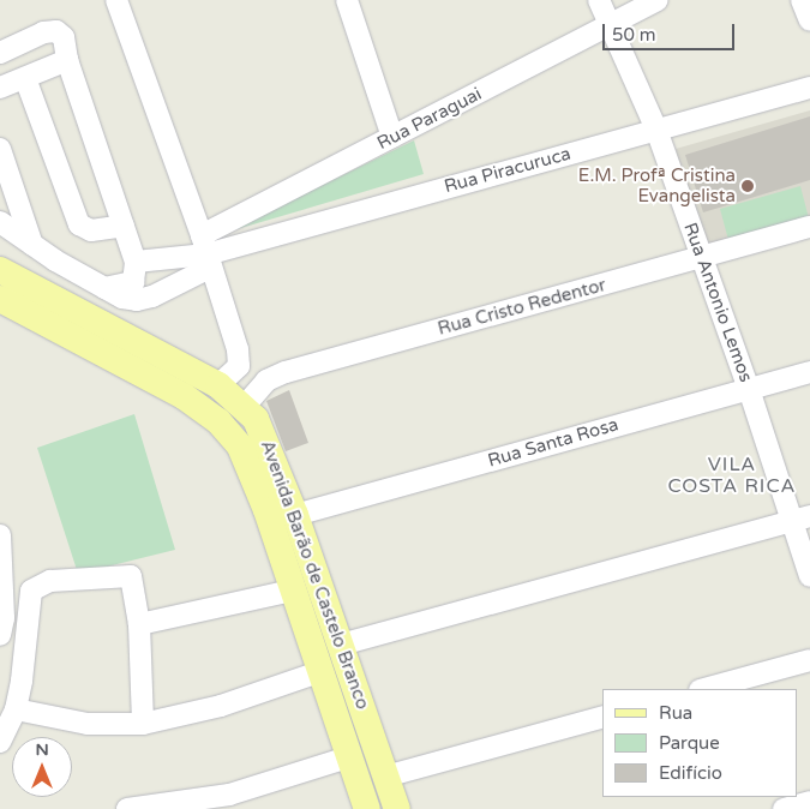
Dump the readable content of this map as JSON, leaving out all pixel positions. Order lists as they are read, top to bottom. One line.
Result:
{"streets":{"main road":["Avenida Barão de Castelo Branco"],"street":["Rua Paraguai","Rua Piracuruca","Rua Antonio Lemos","Rua Cristo Redentor","Rua Santa Rosa"]},"crossings":[["Rua Paraguai","Rua Piracuruca"],["Rua Paraguai","Rua Antonio Lemos"],["Rua Piracuruca","Rua Antonio Lemos"],["Rua Antonio Lemos","Rua Cristo Redentor"],["Rua Antonio Lemos","Rua Santa Rosa"],["Rua Cristo Redentor","Avenida Barão de Castelo Branco"],["Rua Santa Rosa","Avenida Barão de Castelo Branco"]],"districts":["VILA COSTA RICA"],"places":["E.M. Profª Cristina Evangelista"],"legend":["Rua","Parque","Edifício"],"scale_bar":"50 m","north":"top"}
